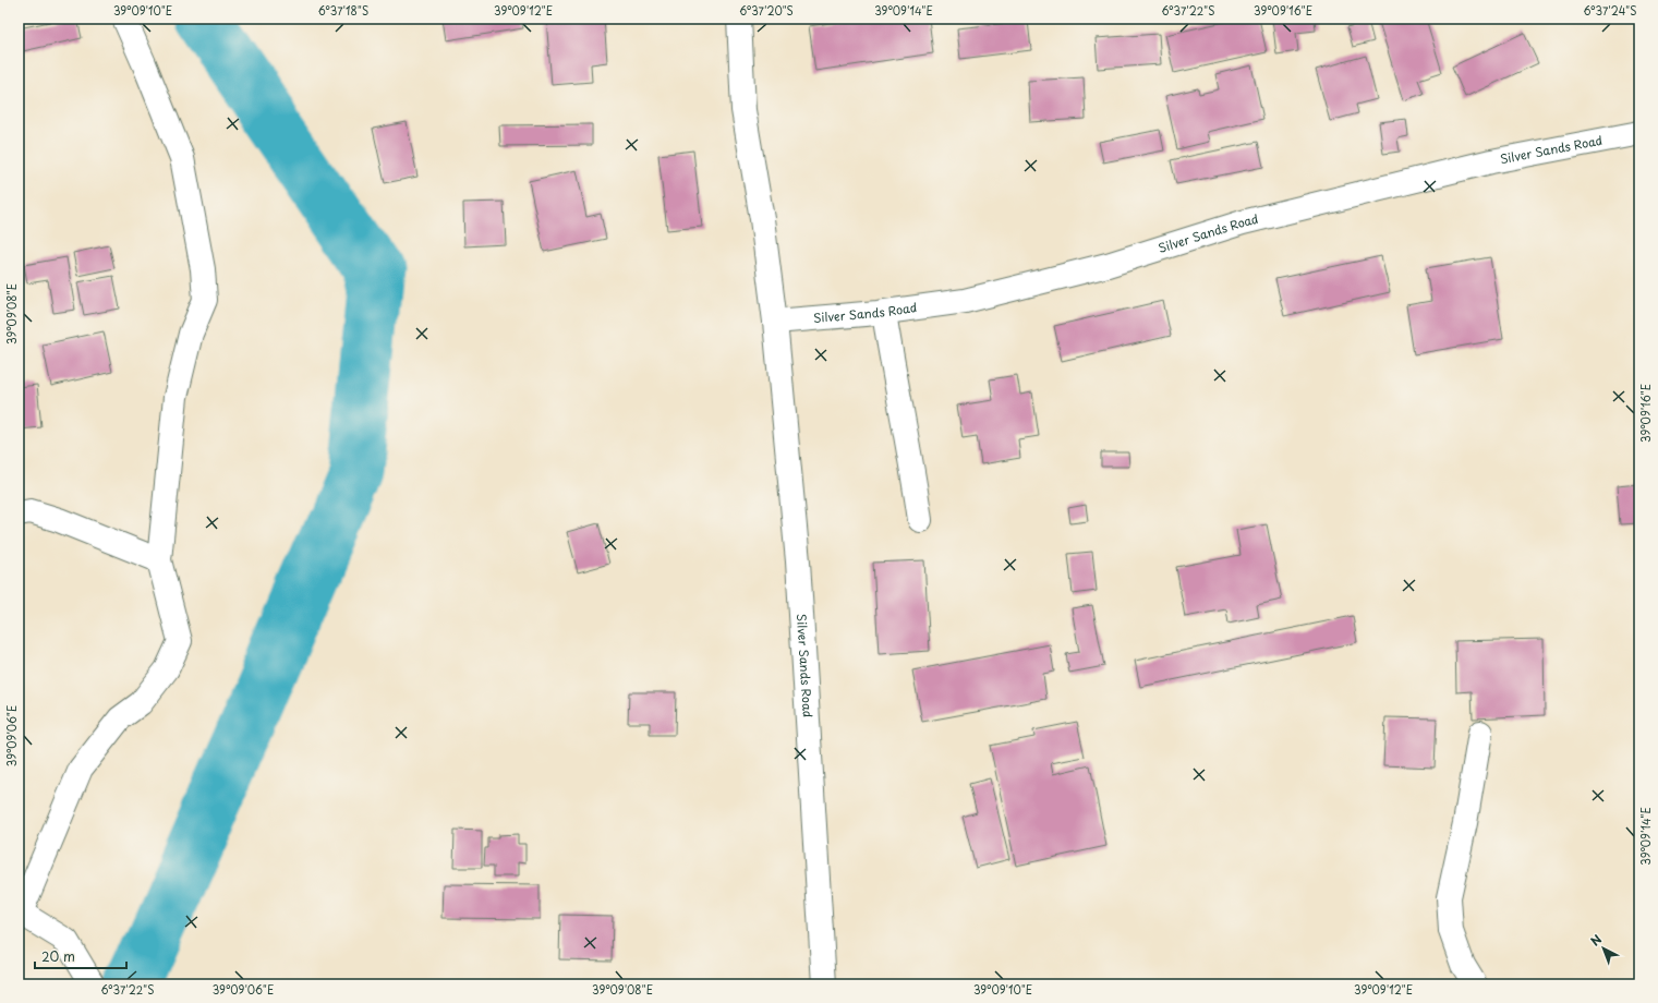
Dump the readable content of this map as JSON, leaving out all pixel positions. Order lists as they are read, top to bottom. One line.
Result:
{"streets":{"street":["Silver Sands Road"]},"scale_bar":"20 m","north":"top left","coordinates":["39°09'10\"E","6°37'18\"S","39°09'12\"E","6°37'20\"S","39°09'14\"E","6°37'22\"S","39°09'16\"E","6°37'24\"S","39°09'08\"E","39°09'06\"E"]}
